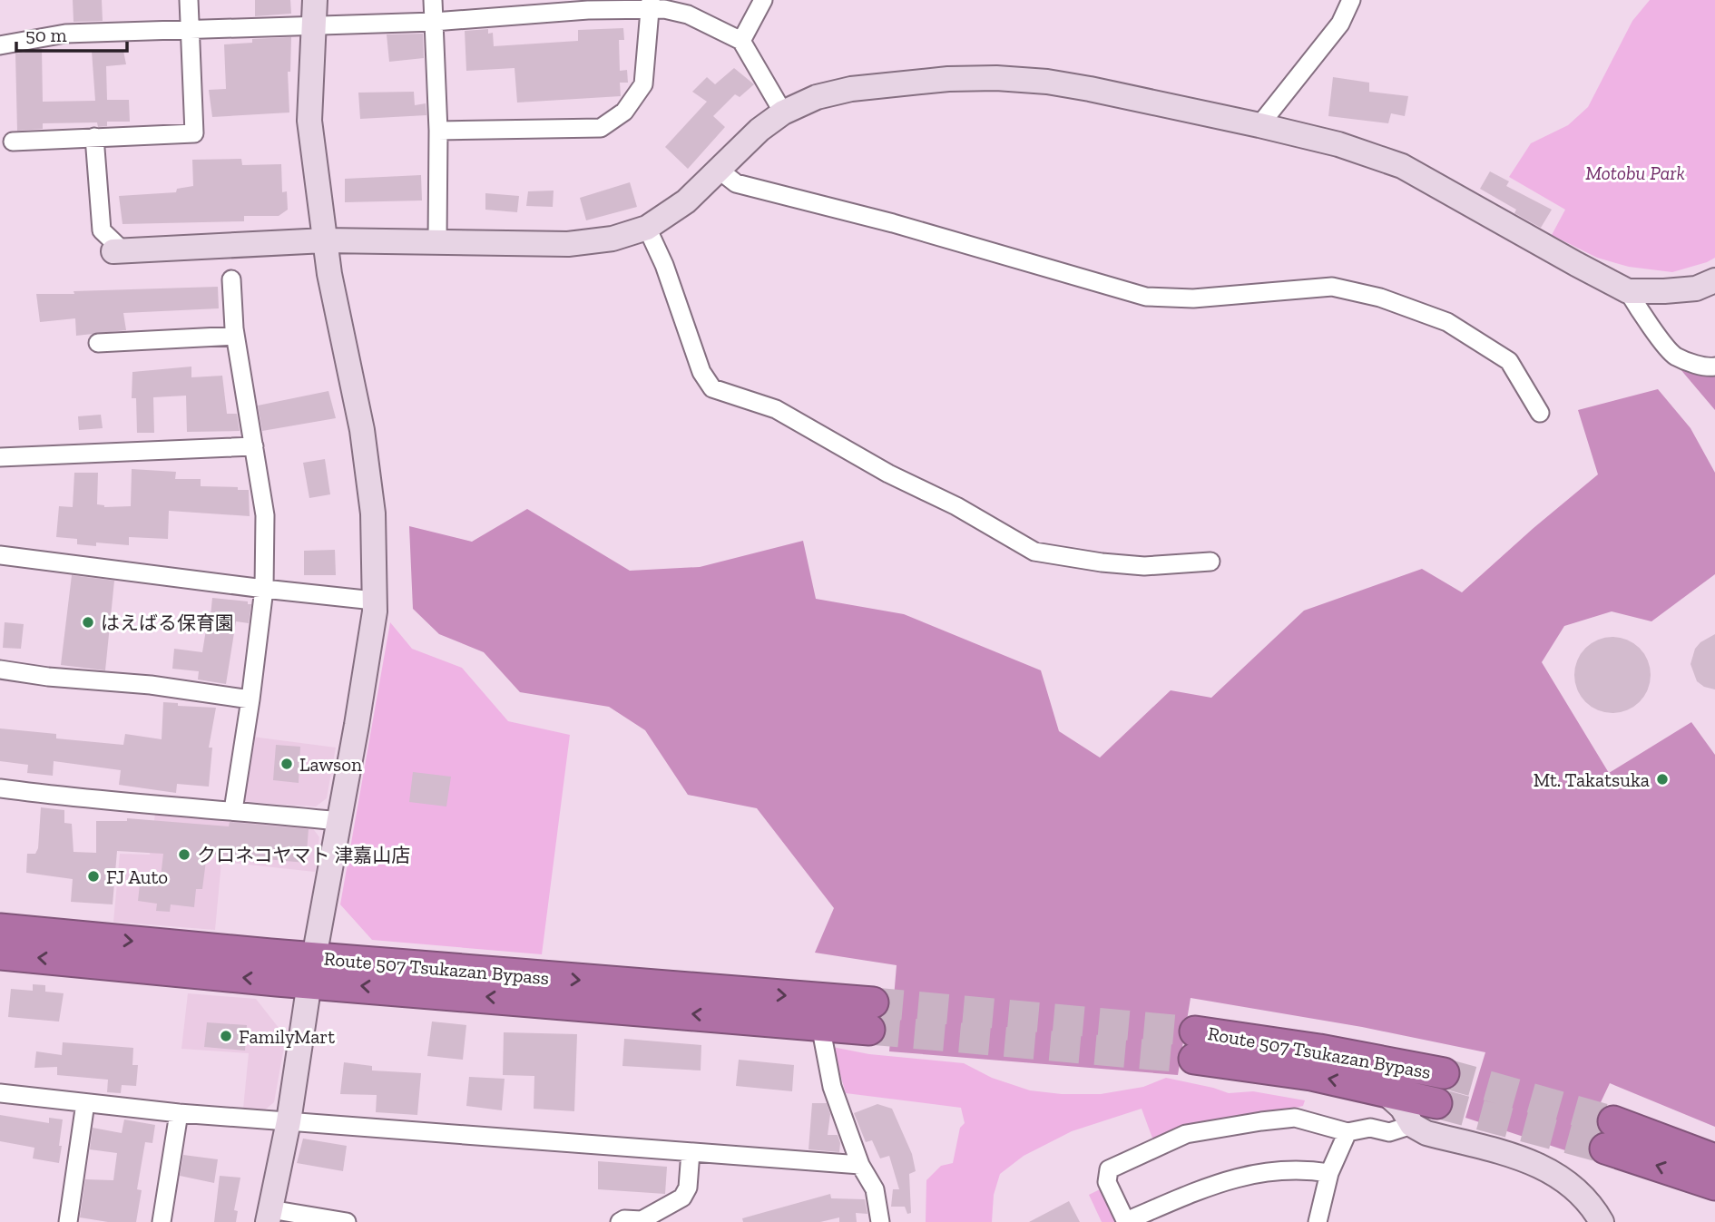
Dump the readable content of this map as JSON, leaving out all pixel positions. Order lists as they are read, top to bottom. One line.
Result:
{"streets":{"highway":["Route 507 Tsukazan Bypass"]},"parks":["Motobu Park"],"places":["はえばる保育園","Lawson","Mt. Takatsuka","クロネコヤマト 津嘉山店","FJ Auto","FamilyMart"],"scale_bar":"50 m"}
